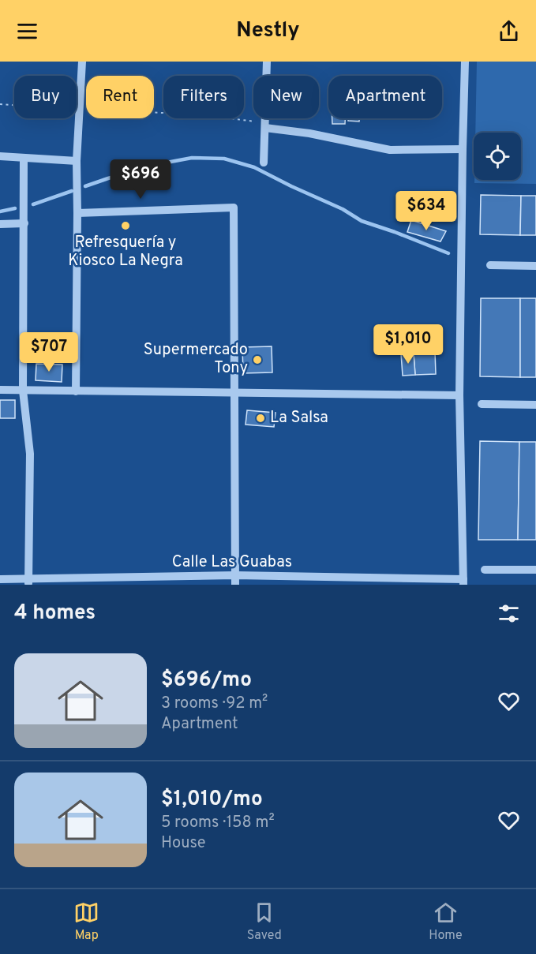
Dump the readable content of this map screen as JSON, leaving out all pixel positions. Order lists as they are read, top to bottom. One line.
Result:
{"streets":{"street":["Calle Las Guabas"]},"places":["Refresquería y Kiosco La Negra","Supermercado Tony","La Salsa"],"page":{"header":"Nestly","chip":["Buy","Rent","Filters","New","Apartment"],"price":["$696","$634","$1,010","$707"],"heading":"4 homes","list":[{"name":"$696/mo","note":"3 rooms · 92 m² · Apartment"},{"name":"$1,010/mo","note":"5 rooms · 158 m² · House"}],"tabs":["Map","Saved","Home"]}}
